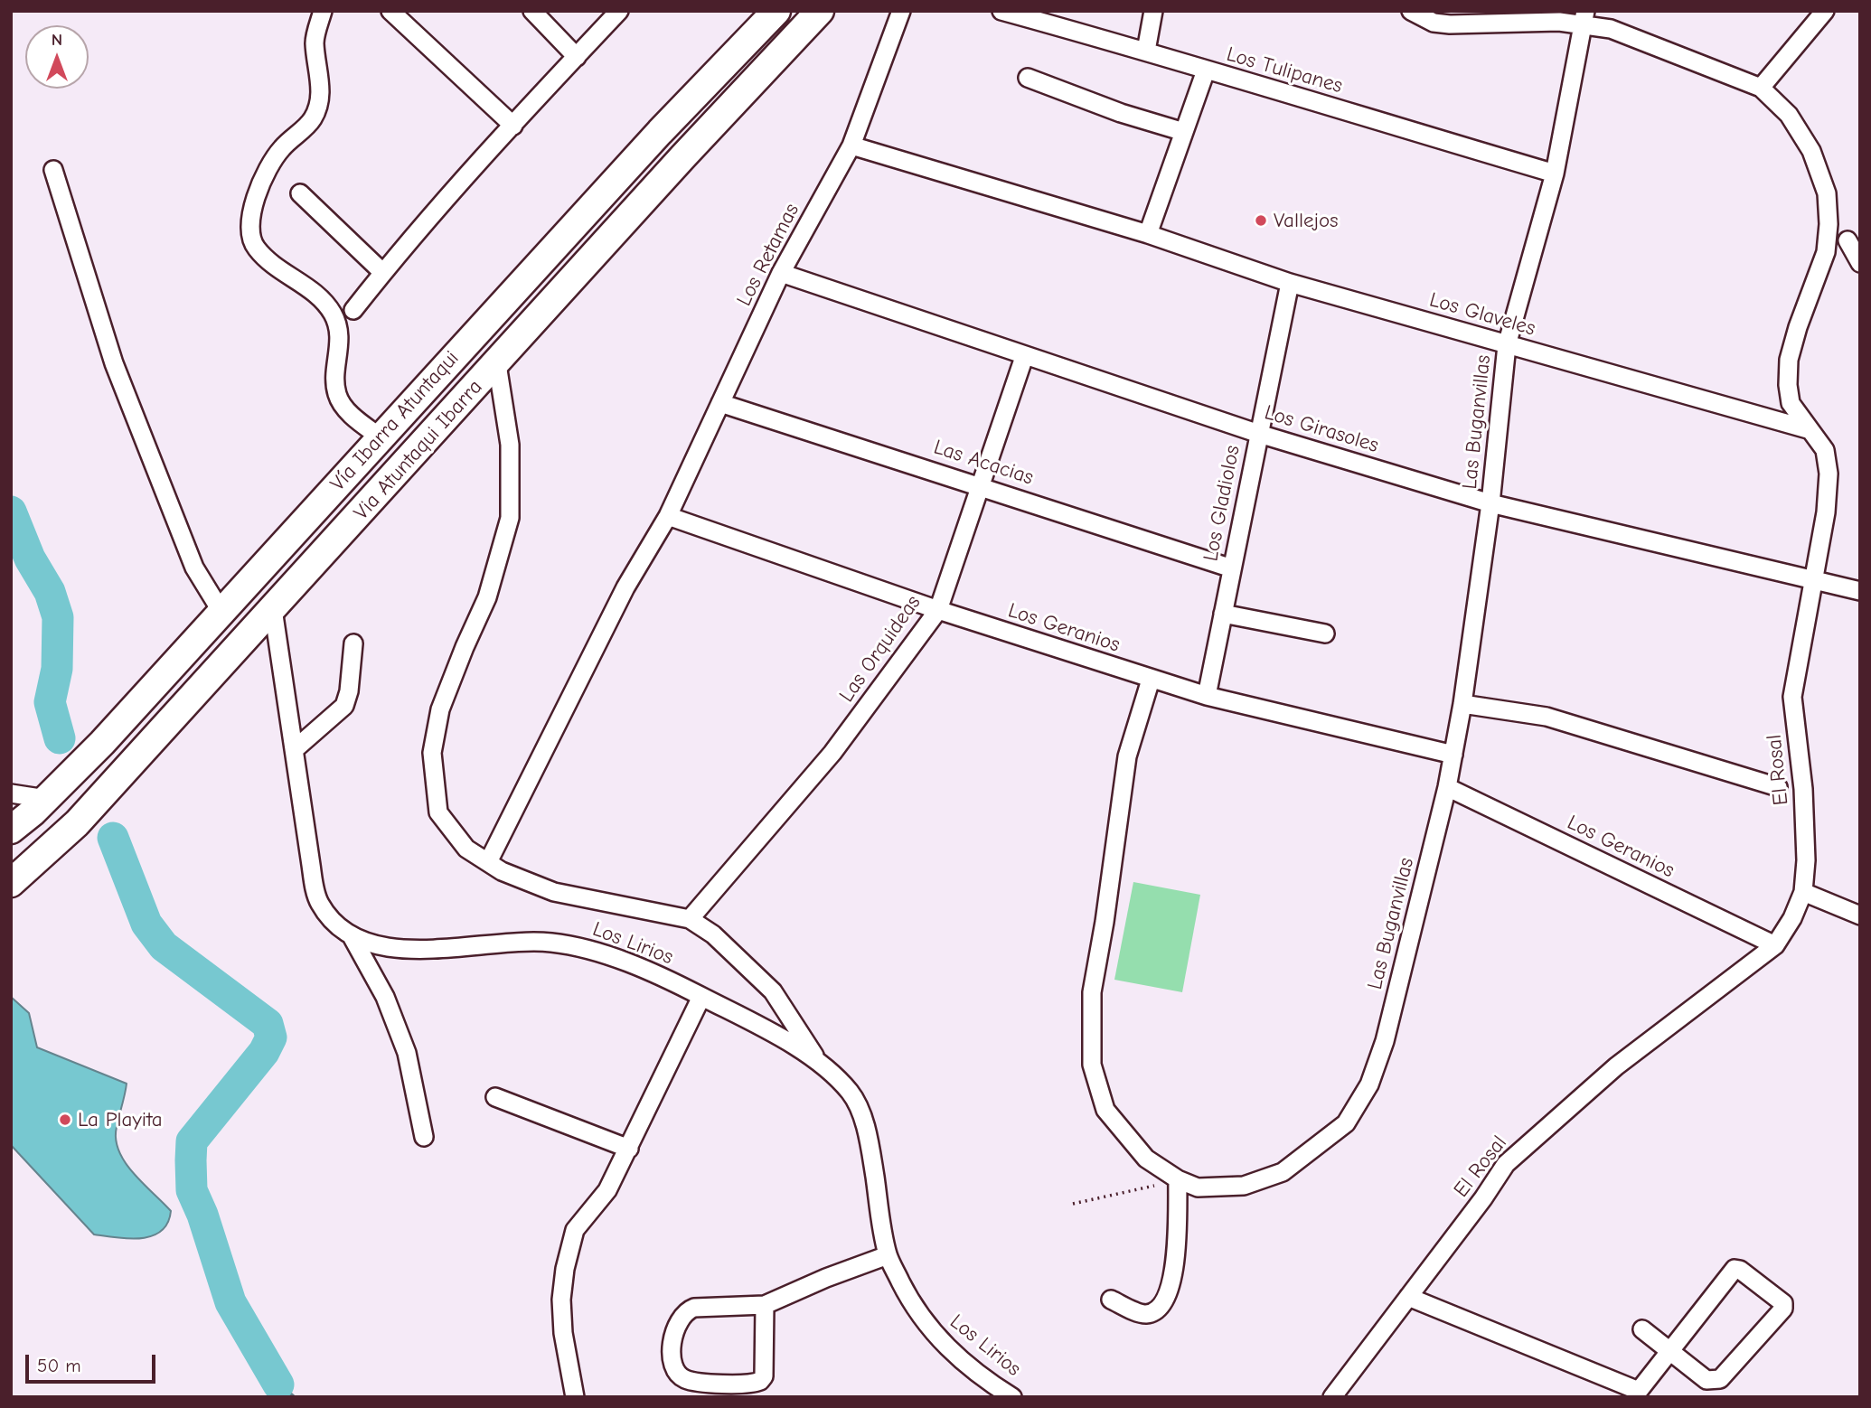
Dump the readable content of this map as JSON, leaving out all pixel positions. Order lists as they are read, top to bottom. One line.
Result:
{"streets":{"highway":["Vía Ibarra Atuntaqui","Via Atuntaqui Ibarra"],"street":["Los Tulipanes","Los Retamas","Los Glaveles","Las Buganvillas","Los Girasoles","Las Acacias","Los Gladiolos","Los Geranios","Las Orquideas","El Rosal","Los Lirios"]},"crossings":[["Los Tulipanes","Las Buganvillas"],["Los Retamas","Los Glaveles"],["Los Retamas","Los Girasoles"],["Los Retamas","Las Acacias"],["Los Retamas","Los Geranios"],["Los Glaveles","Las Buganvillas"],["Los Glaveles","Los Gladiolos"],["Los Glaveles","El Rosal"],["Las Buganvillas","Los Girasoles"],["Las Buganvillas","Los Geranios"],["Los Girasoles","Los Gladiolos"],["Los Girasoles","Las Orquideas"],["Los Girasoles","El Rosal"],["Via Atuntaqui Ibarra","Los Lirios"],["Las Acacias","Los Gladiolos"],["Las Acacias","Las Orquideas"],["Los Gladiolos","Los Geranios"],["Los Geranios","Las Orquideas"],["Los Geranios","El Rosal"]],"places":["Vallejos","La Playita"],"scale_bar":"50 m","north":"top"}
